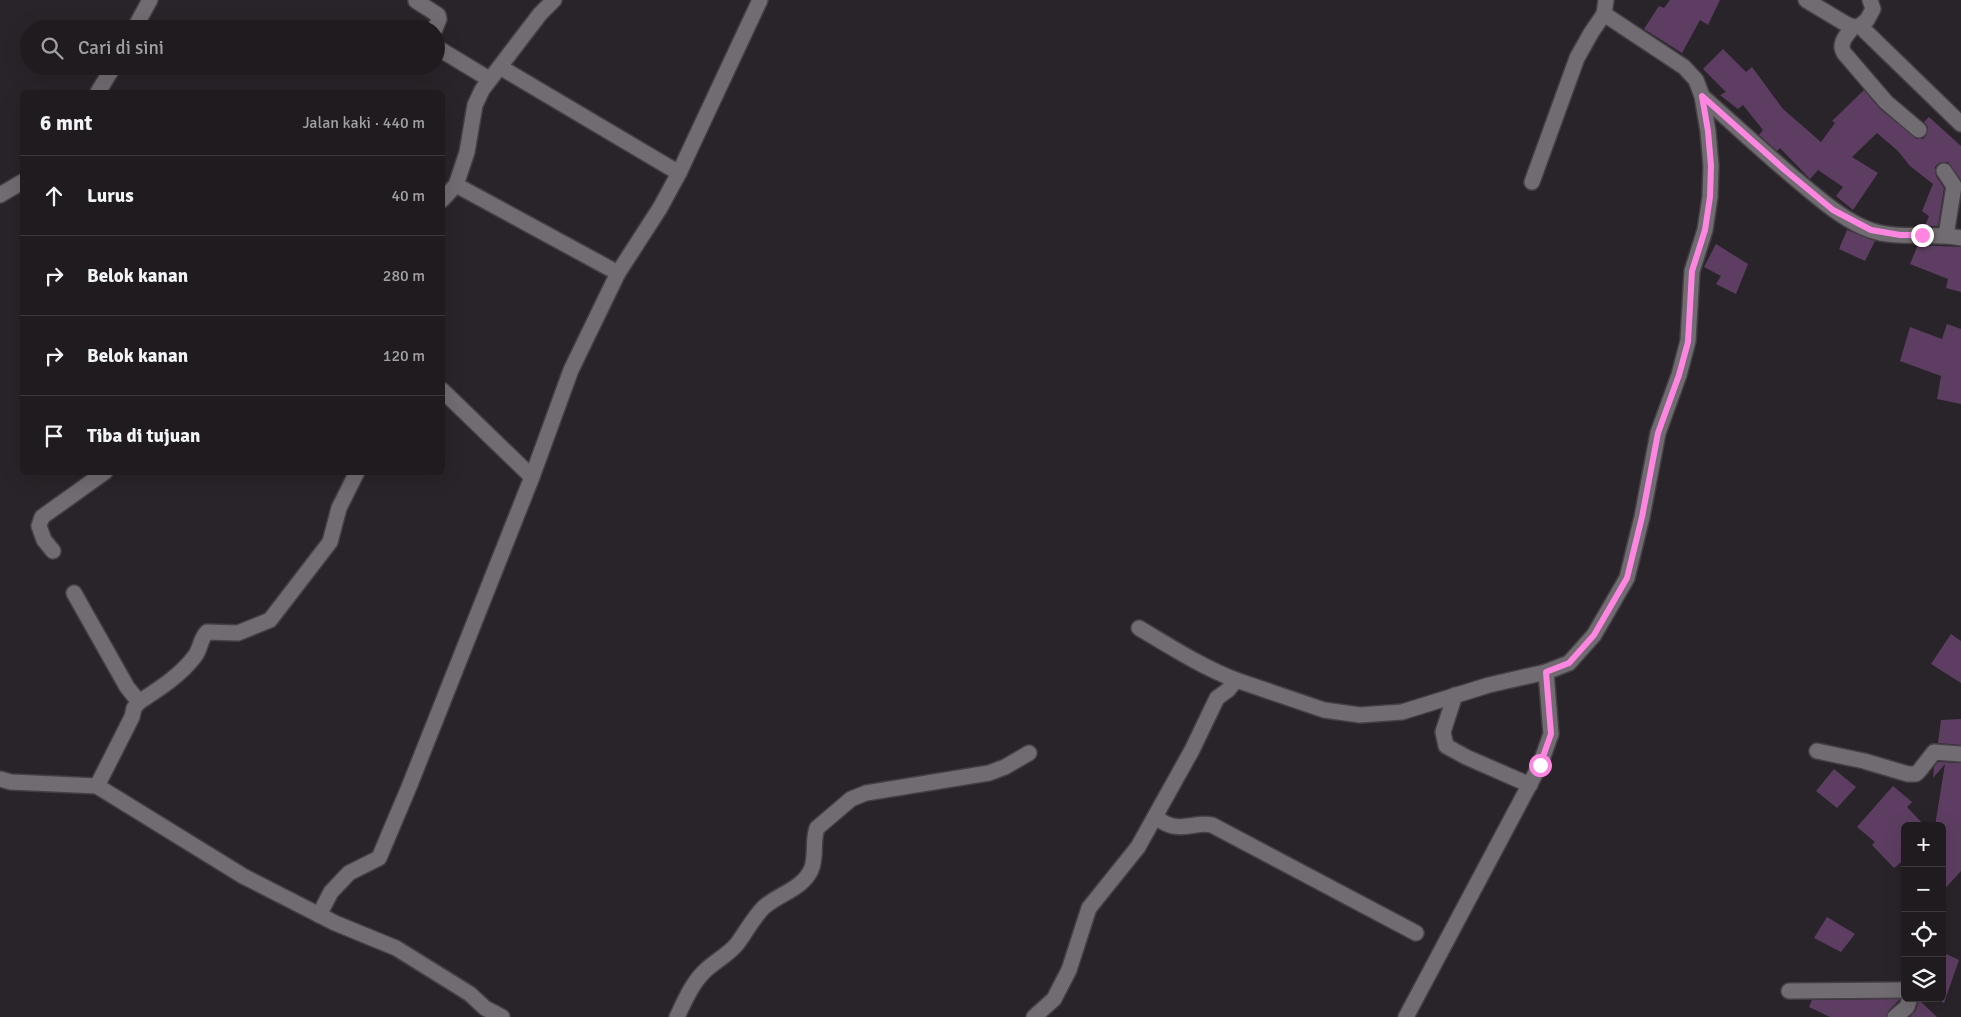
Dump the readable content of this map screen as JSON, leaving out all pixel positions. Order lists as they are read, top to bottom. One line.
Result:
{"page":{"search":"Cari di sini","heading":["6 mnt","Jalan kaki · 440 m"],"list":[["Lurus","40 m"],["Belok kanan","280 m"],["Belok kanan","120 m"],"Tiba di tujuan"],"map_buttons":["+","−"]}}
